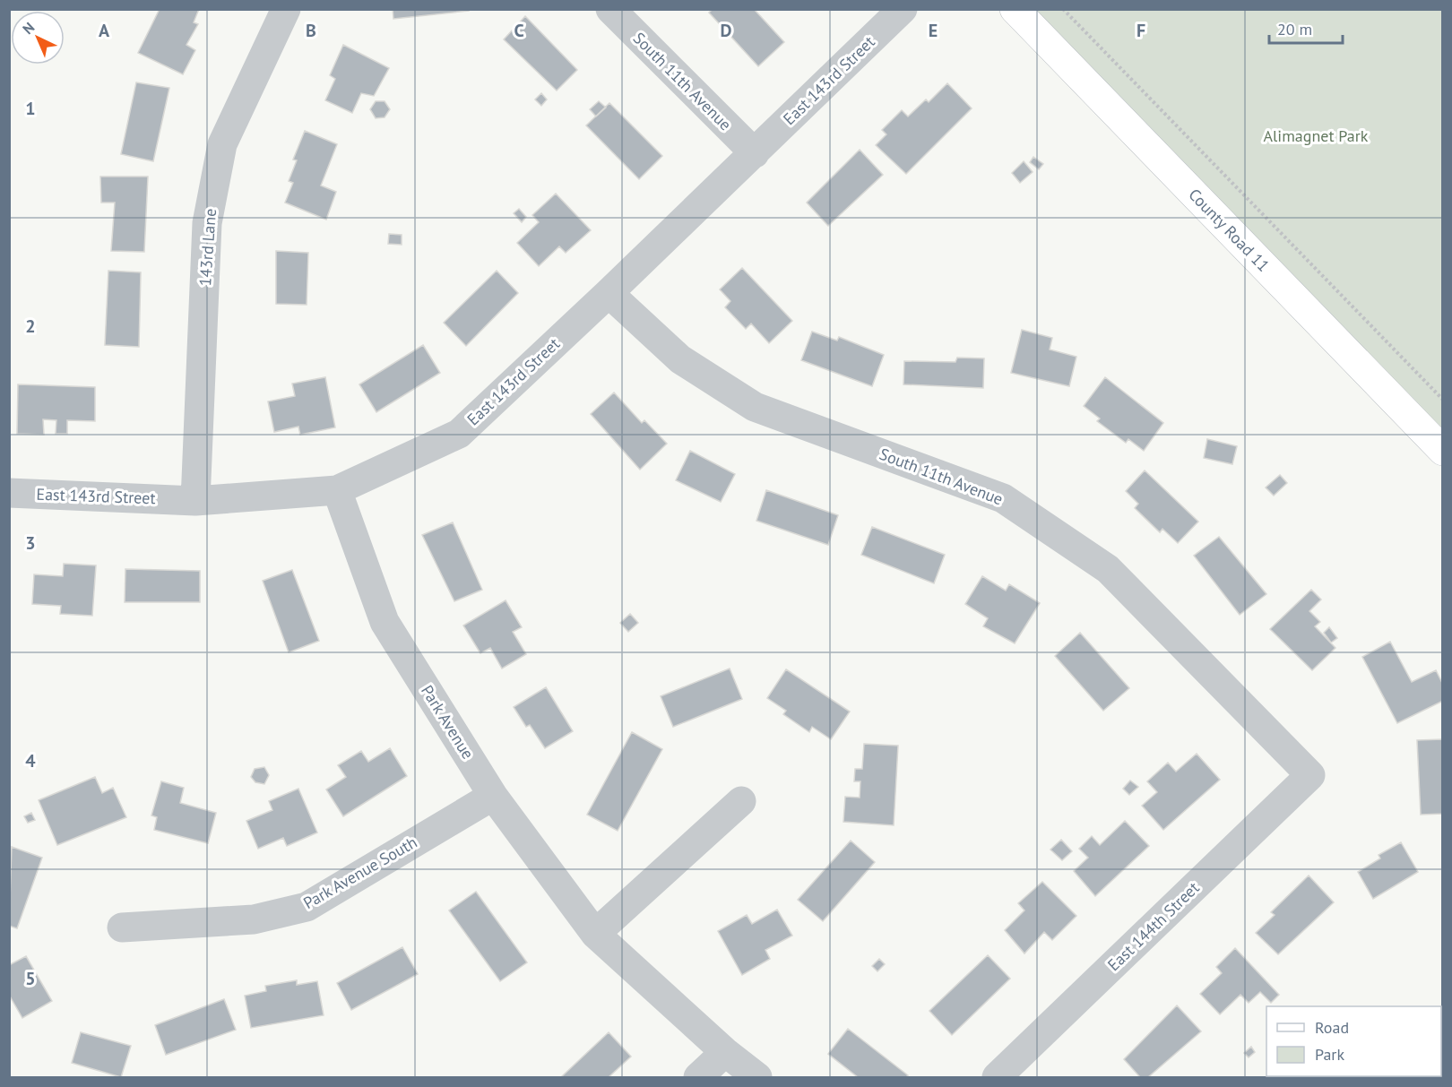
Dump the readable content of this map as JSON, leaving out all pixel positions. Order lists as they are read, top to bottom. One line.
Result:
{"streets":{"street":["East 143rd Street","South 11th Avenue","County Road 11","143rd Lane","Park Avenue","Park Avenue South","East 144th Street"]},"crossings":[["East 143rd Street","South 11th Avenue"],["East 143rd Street","143rd Lane"],["East 143rd Street","Park Avenue"],["South 11th Avenue","East 144th Street"],["Park Avenue","Park Avenue South"]],"parks":["Alimagnet Park"],"legend":["Road","Park"],"scale_bar":"20 m","north":"top left","grid":{"columns":["A","B","C","D","E","F"],"rows":["1","2","3","4","5"]}}
